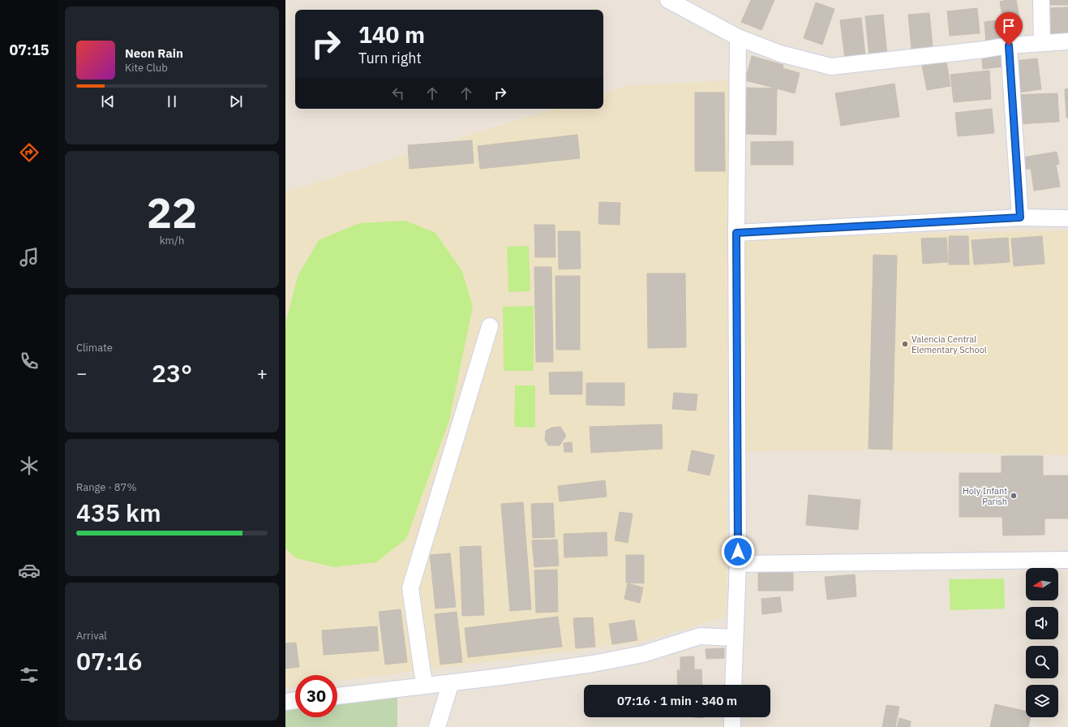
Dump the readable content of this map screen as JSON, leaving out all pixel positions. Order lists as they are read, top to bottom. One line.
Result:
{"places":["Valencia Central Elementary School","Holy Infant Parish"],"north":"left","page":{"tabs":"07:15","turn":["140 m","Turn right"],"song":["Neon Rain","Kite Club"],"tile":[["22","km/h"],"Climate",["Range · 87%","435 km"],["Arrival","07:16"]],"heat":["−","23°","+"],"limit":"30","trip":"07:16 · 1 min · 340 m"}}
